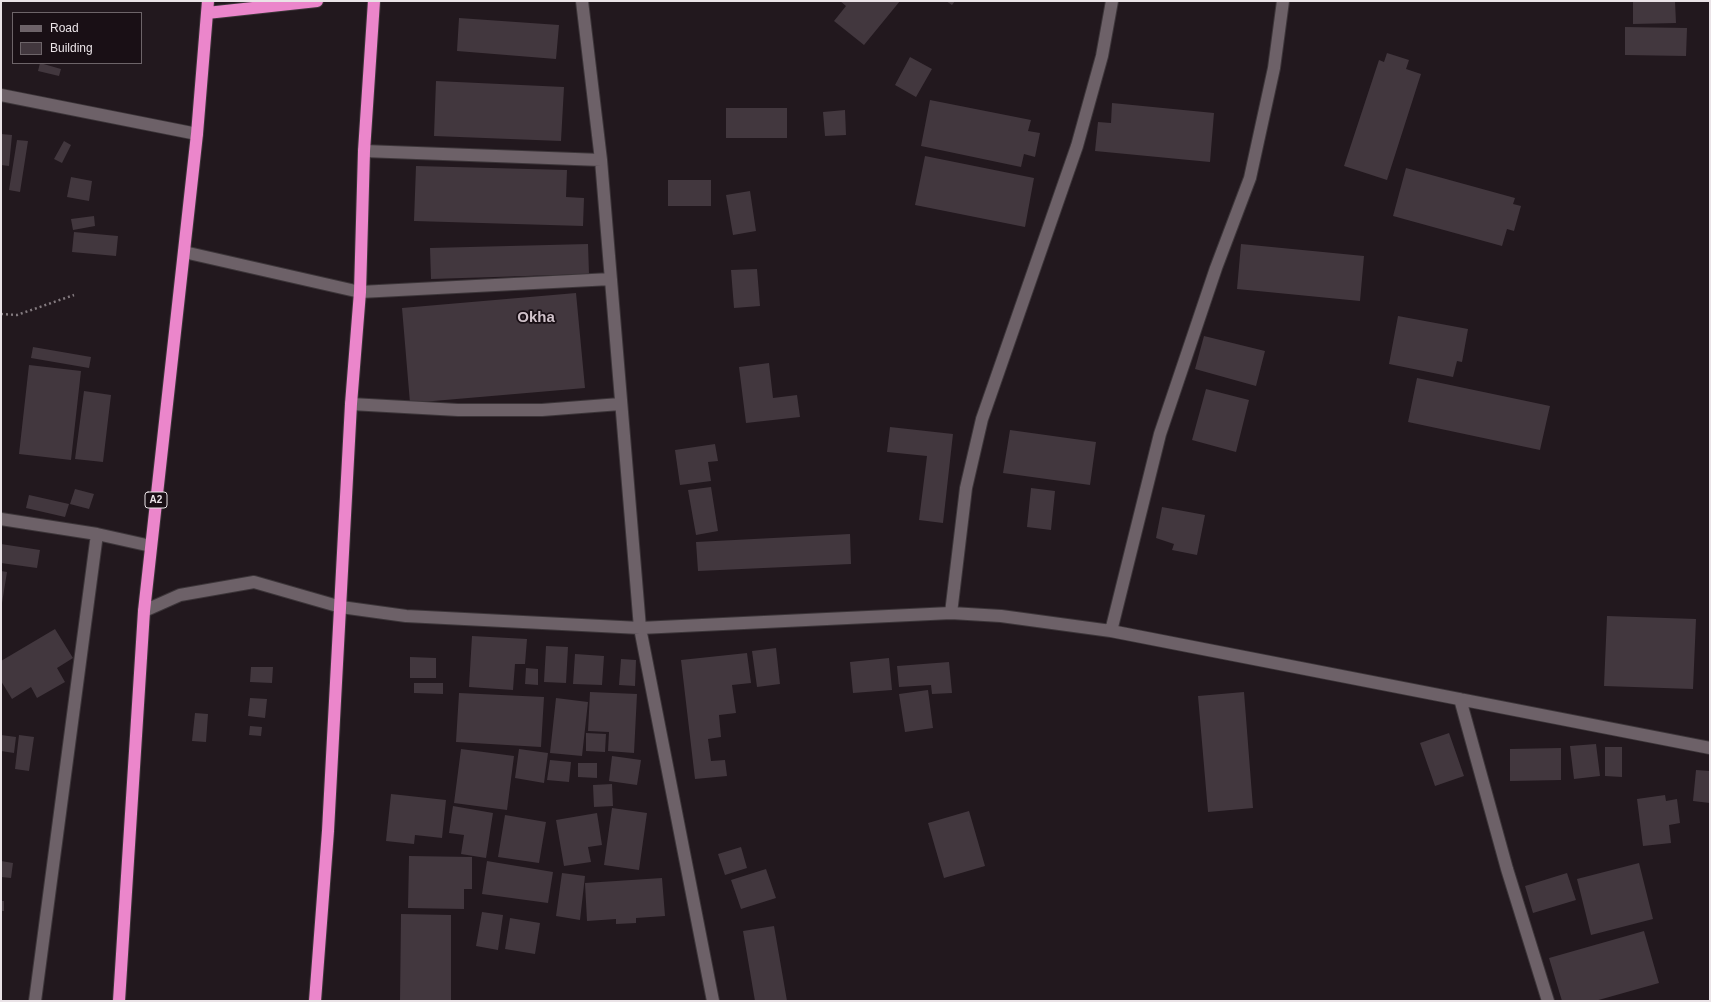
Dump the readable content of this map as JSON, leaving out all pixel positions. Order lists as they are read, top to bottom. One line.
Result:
{"streets":{"highway":["A2"]},"districts":["Okha"],"legend":["Road","Building"]}
